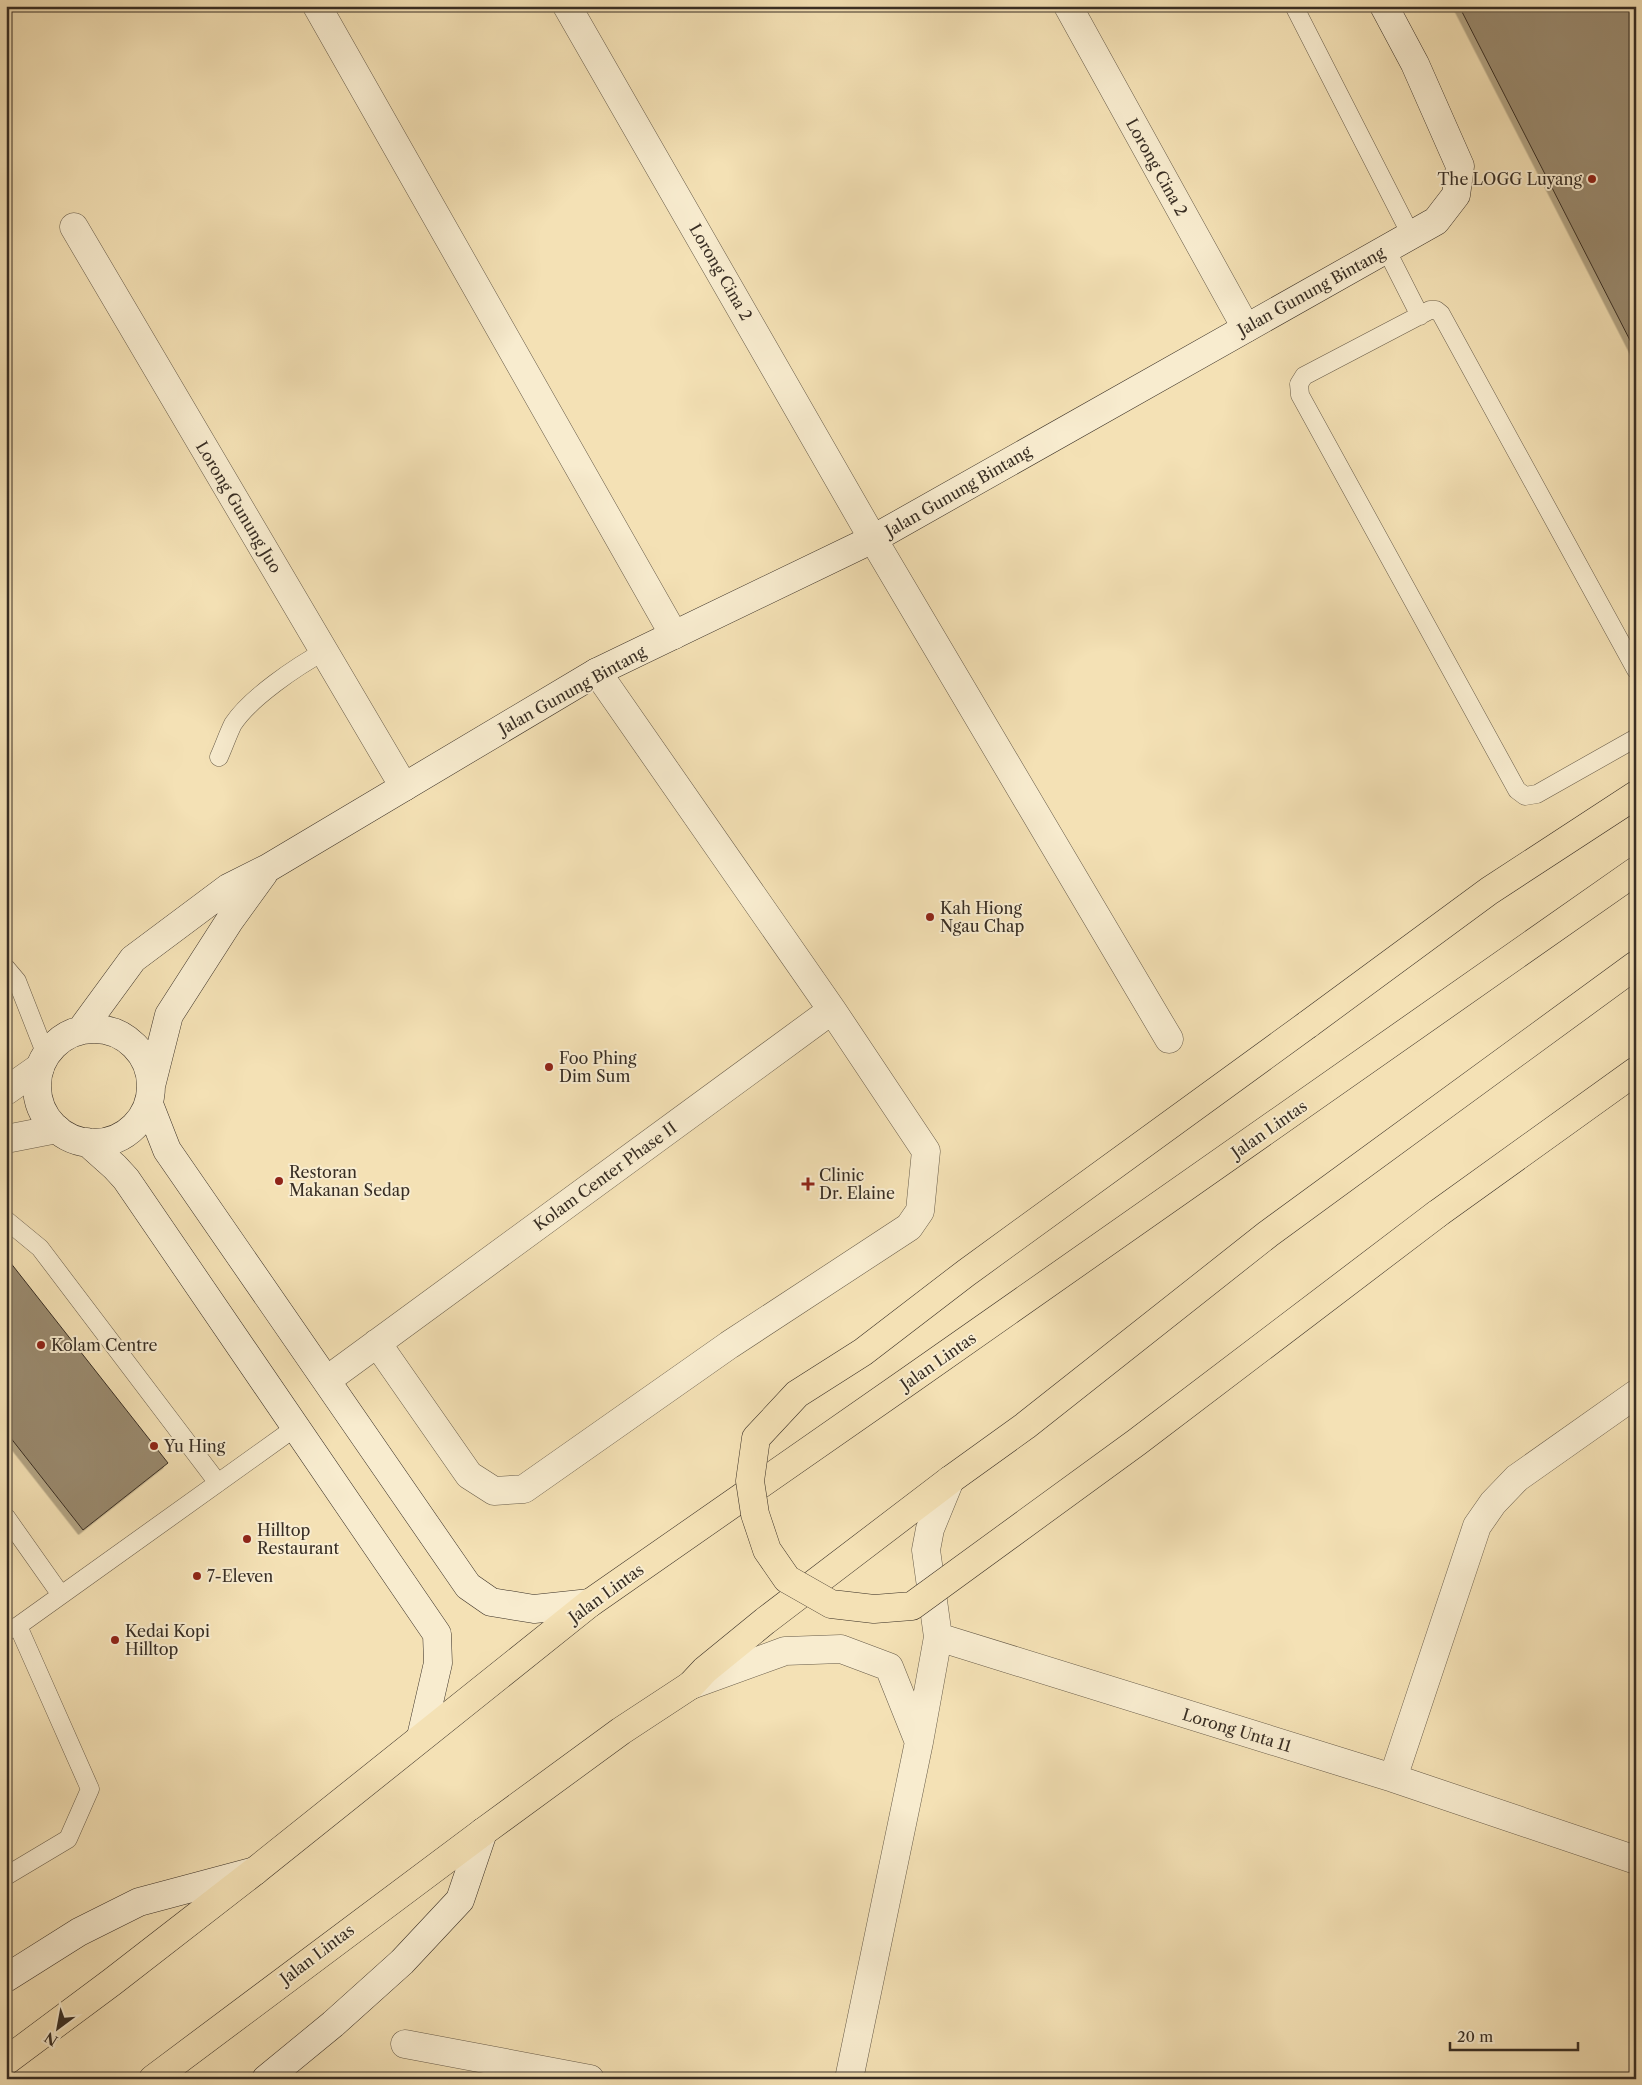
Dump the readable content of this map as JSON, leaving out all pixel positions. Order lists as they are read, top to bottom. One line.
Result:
{"streets":{"highway":["Jalan Lintas"],"street":["Lorong Cina 2","Jalan Gunung Bintang","Lorong Gunung Juo","Kolam Center Phase II","Lorong Unta 11"]},"crossings":[["Lorong Cina 2","Jalan Gunung Bintang"],["Jalan Gunung Bintang","Lorong Gunung Juo"]],"places":{"other":["The LOGG Luyang","Kah Hiong Ngau Chap","Foo Phing Dim Sum","Restoran Makanan Sedap","Kolam Centre","Yu Hing","Hilltop Restaurant","7-Eleven","Kedai Kopi Hilltop"],"health":["Clinic Dr. Elaine"]},"scale_bar":"20 m","north":"bottom left"}
